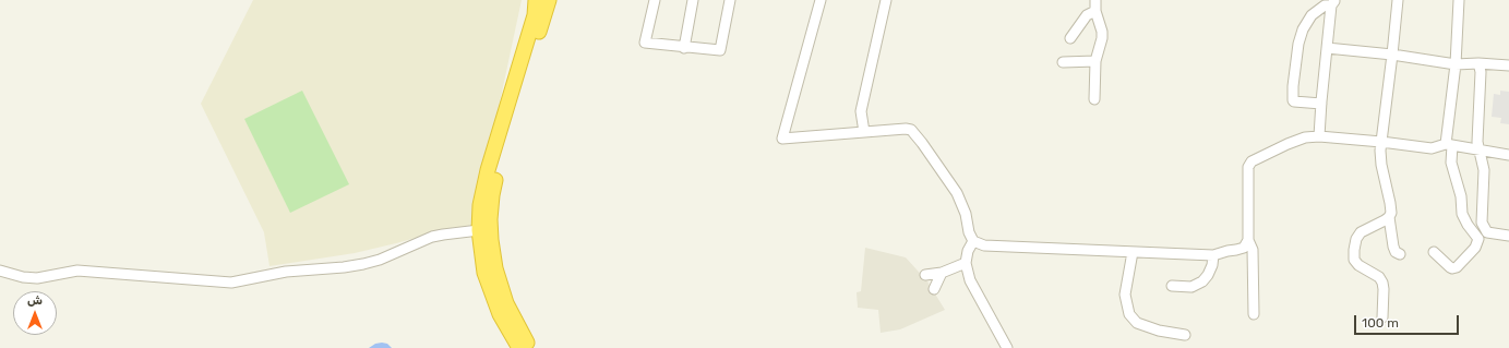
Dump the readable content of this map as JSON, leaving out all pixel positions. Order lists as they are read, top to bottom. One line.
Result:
{"scale_bar":"100 m","north":"top"}
